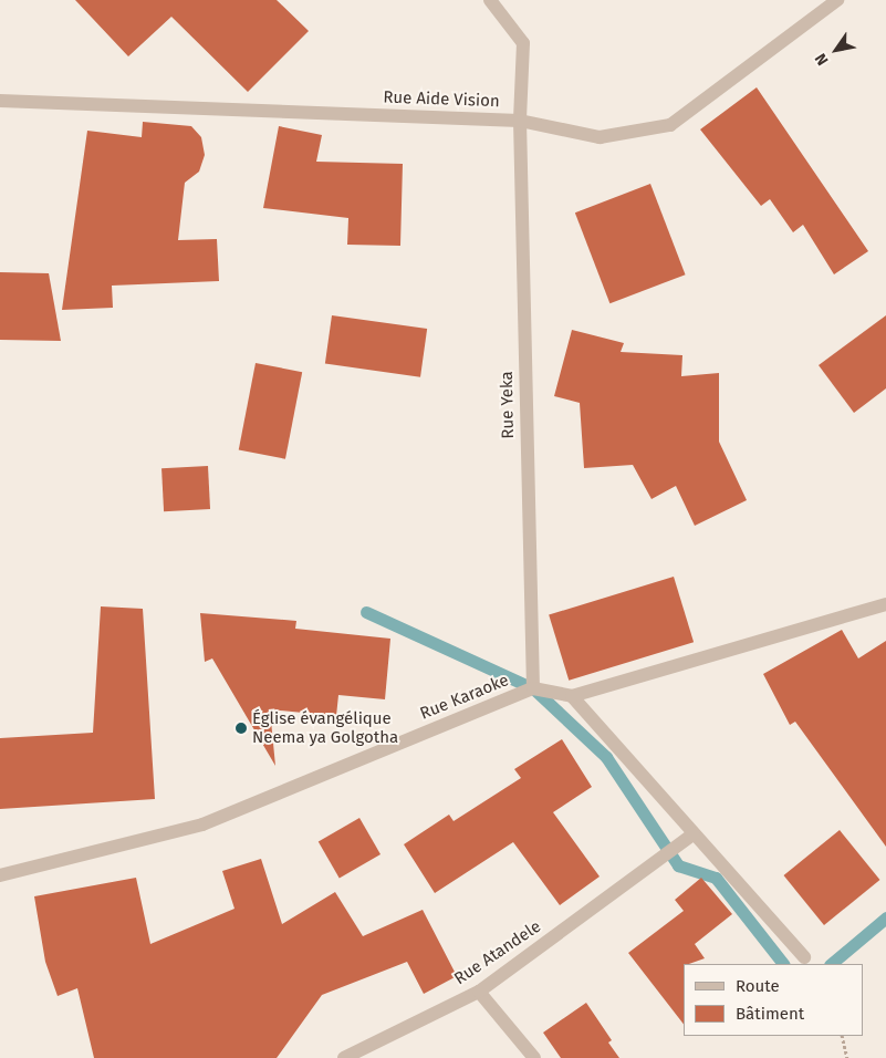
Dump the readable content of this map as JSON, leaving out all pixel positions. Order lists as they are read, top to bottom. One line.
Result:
{"streets":{"street":["Rue Aide Vision","Rue Yeka","Rue Karaoke","Rue Atandele"]},"crossings":[["Rue Aide Vision","Rue Yeka"],["Rue Yeka","Rue Karaoke"]],"places":["Église évangélique Neema ya Golgotha"],"legend":["Route","Bâtiment"],"north":"bottom left"}
